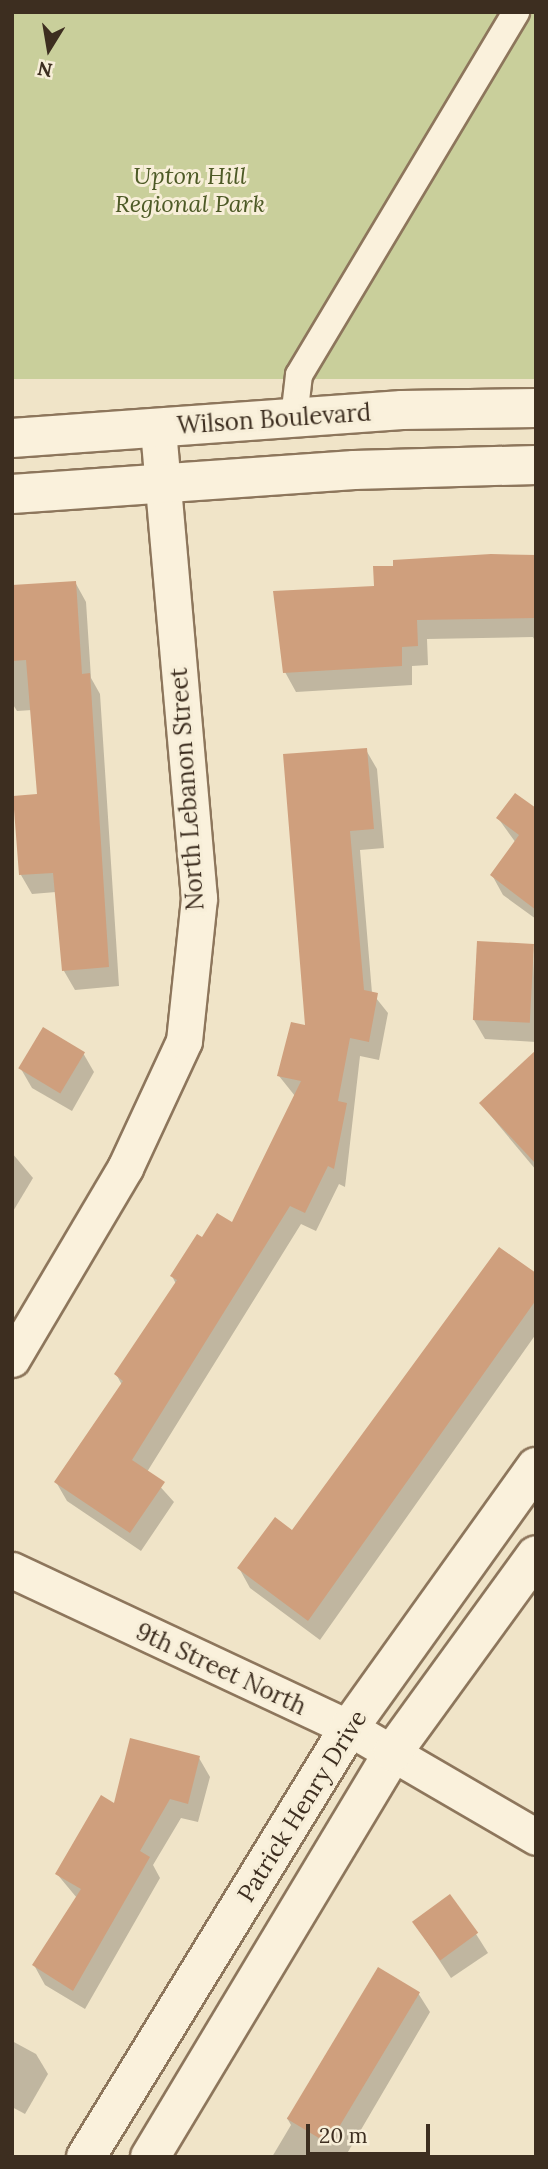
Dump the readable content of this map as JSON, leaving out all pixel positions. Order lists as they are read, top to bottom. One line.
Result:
{"streets":{"street":["Wilson Boulevard","North Lebanon Street","9th Street North","Patrick Henry Drive"]},"crossings":[["Wilson Boulevard","North Lebanon Street"],["9th Street North","Patrick Henry Drive"]],"parks":["Upton Hill Regional Park"],"scale_bar":"20 m","north":"bottom"}
